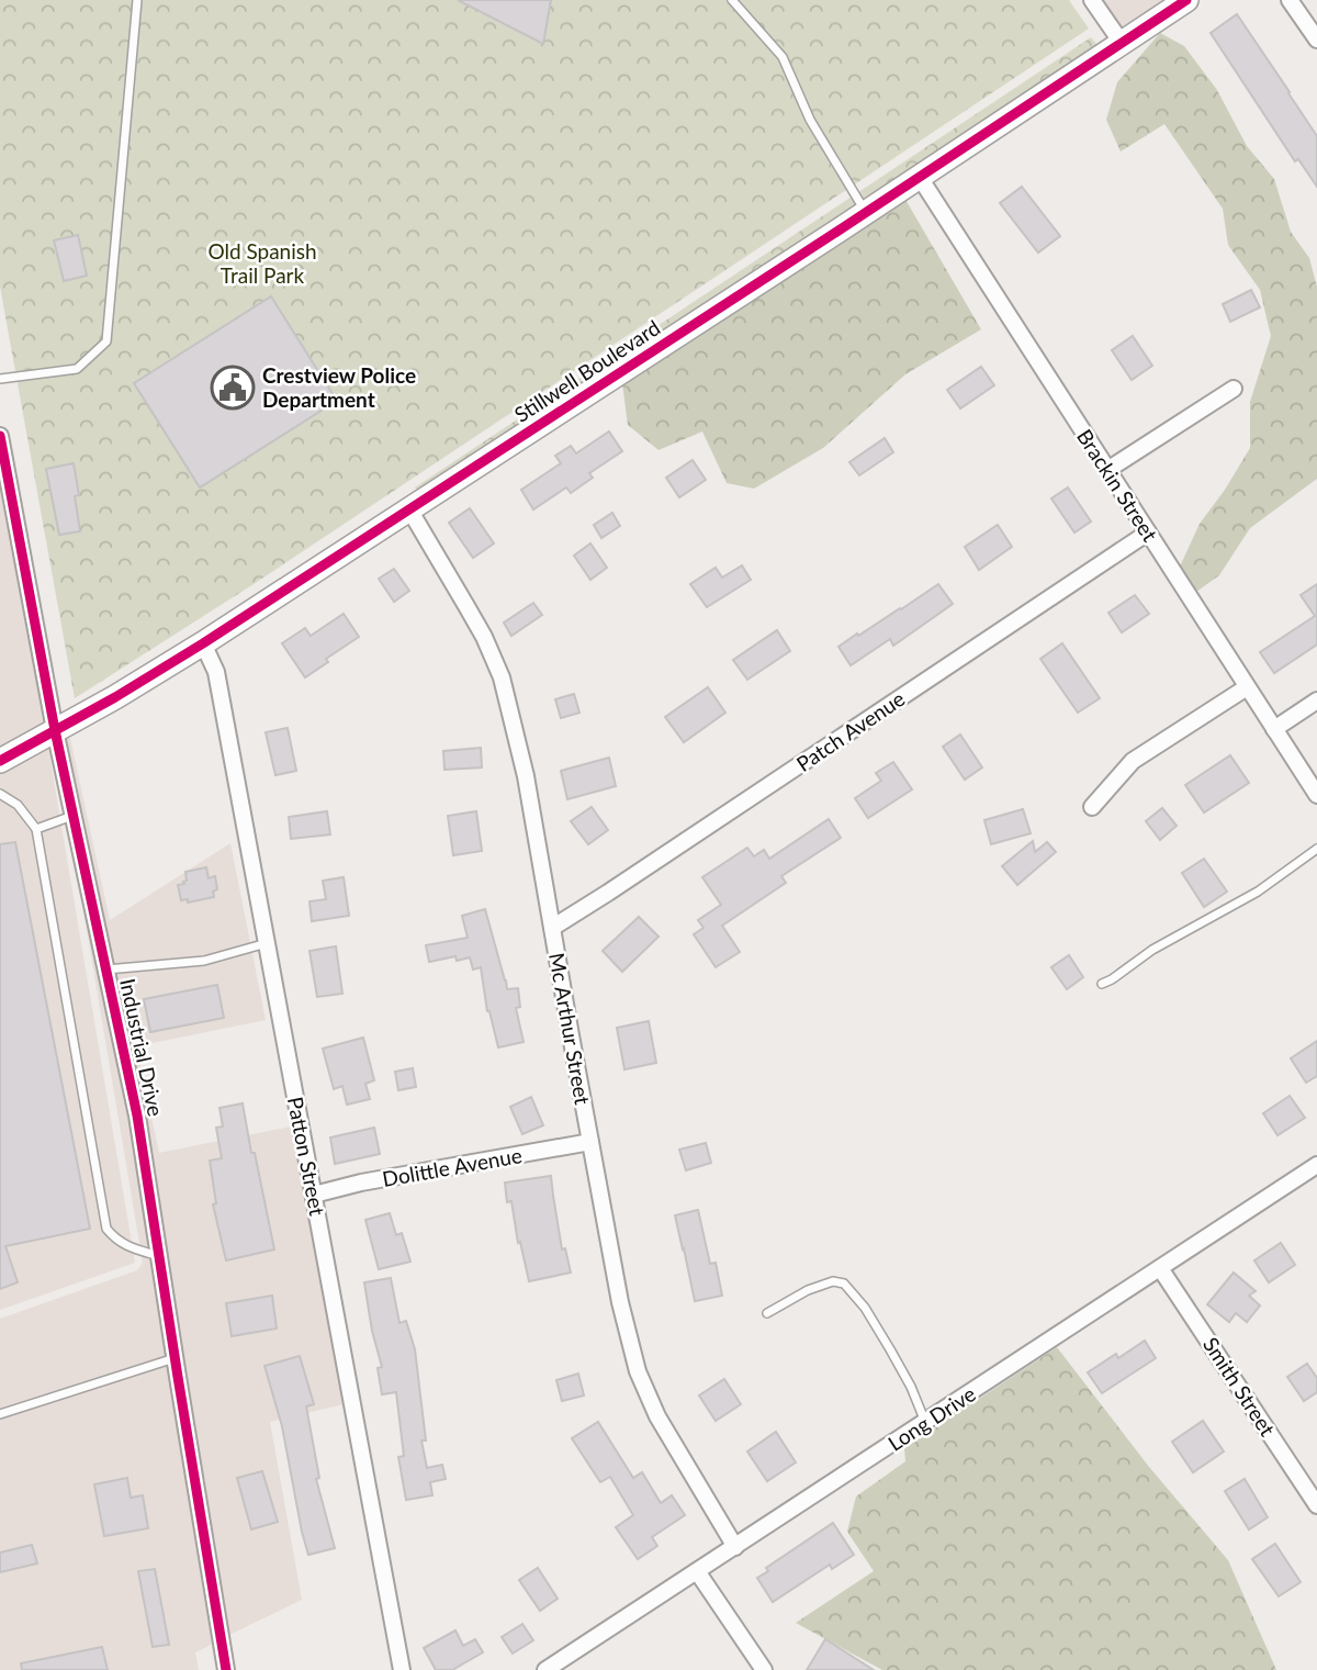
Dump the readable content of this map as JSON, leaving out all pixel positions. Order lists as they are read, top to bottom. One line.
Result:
{"streets":{"street":["Stillwell Boulevard","Brackin Street","Patch Avenue","Mc Arthur Street","Industrial Drive","Patton Street","Dolittle Avenue","Smith Street","Long Drive"]},"crossings":[["Stillwell Boulevard","Brackin Street"],["Stillwell Boulevard","Mc Arthur Street"],["Stillwell Boulevard","Industrial Drive"],["Stillwell Boulevard","Patton Street"],["Brackin Street","Patch Avenue"],["Patch Avenue","Mc Arthur Street"],["Mc Arthur Street","Dolittle Avenue"],["Mc Arthur Street","Long Drive"],["Patton Street","Dolittle Avenue"],["Smith Street","Long Drive"]],"parks":["Old Spanish Trail Park"],"places":{"public building":["Crestview Police Department"]}}
